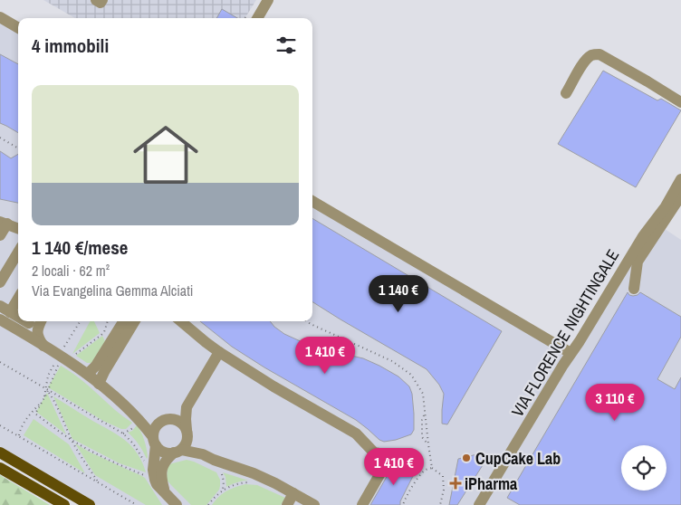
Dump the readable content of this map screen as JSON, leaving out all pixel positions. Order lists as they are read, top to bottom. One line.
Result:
{"streets":{"street":["VIA FLORENCE NIGHTINGALE"]},"places":{"other":["CupCake Lab"],"health":["iPharma"]},"page":{"heading":"4 immobili","list":[{"name":"1 140 €/mese","note":"2 locali · 62 m² · Via Evangelina Gemma Alciati"}],"price":["1 140 €","1 410 €","3 110 €","1 410 €"]}}
